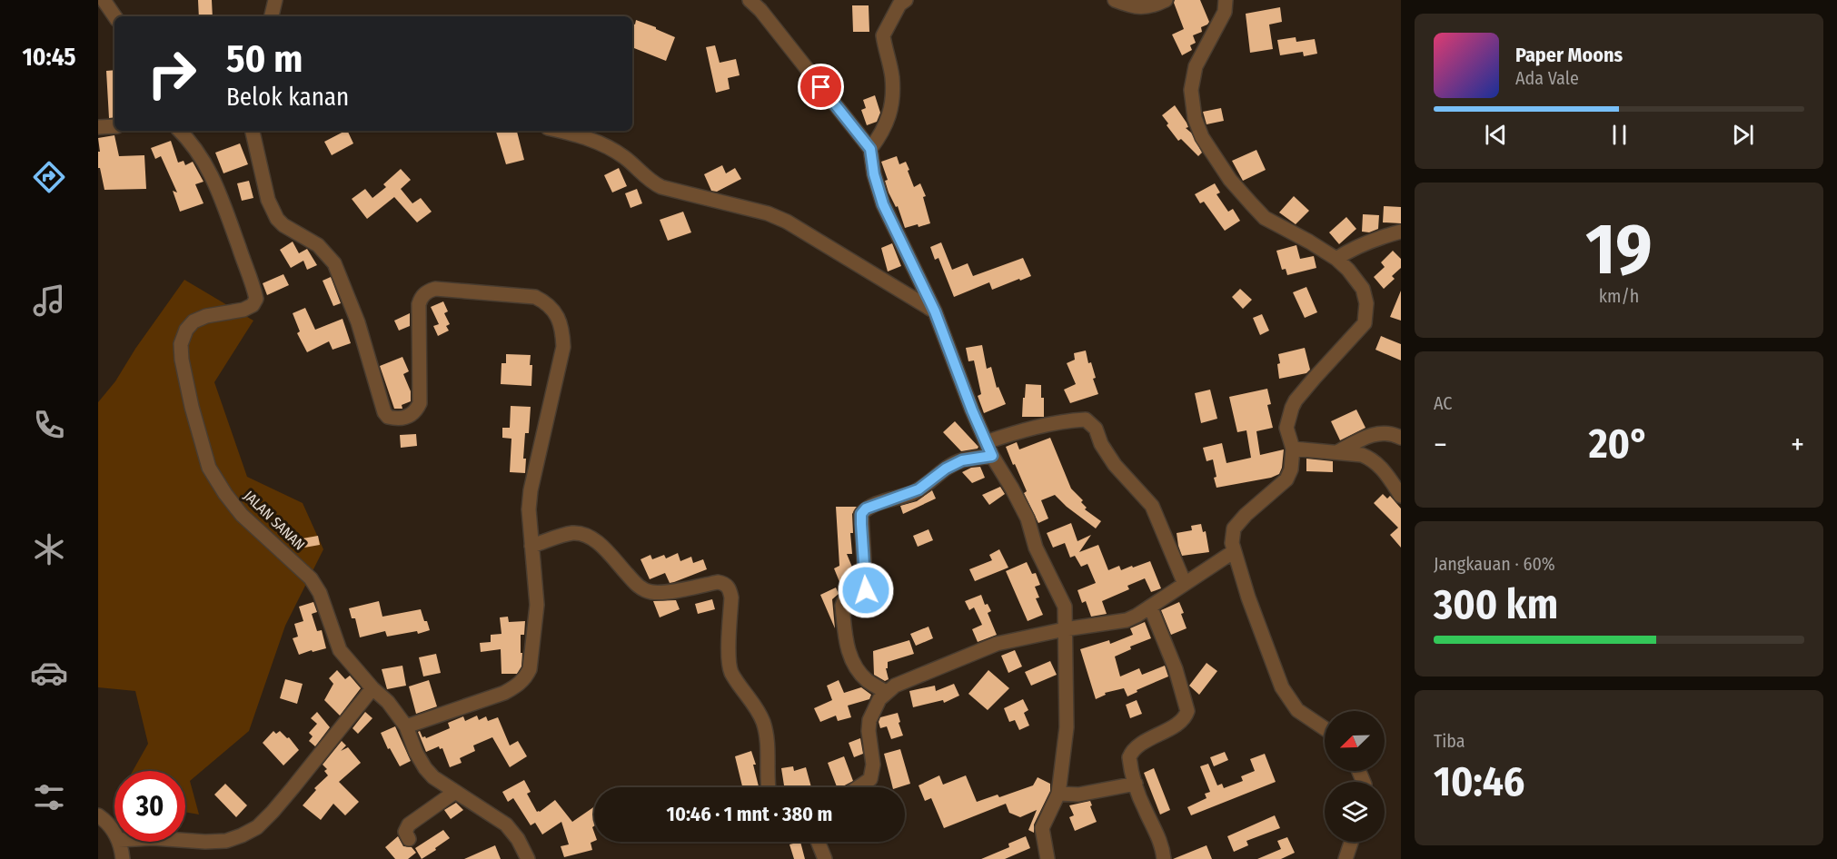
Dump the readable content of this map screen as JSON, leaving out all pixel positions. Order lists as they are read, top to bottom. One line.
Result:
{"streets":{"street":["JALAN SANAN"]},"north":"bottom left","page":{"tabs":"10:45","turn":["50 m","Belok kanan"],"song":["Paper Moons","Ada Vale"],"tile":[["19","km/h"],"AC",["Jangkauan · 60%","300 km"],["Tiba","10:46"]],"heat":["−","20°","+"],"limit":"30","trip":"10:46 · 1 mnt · 380 m"}}
